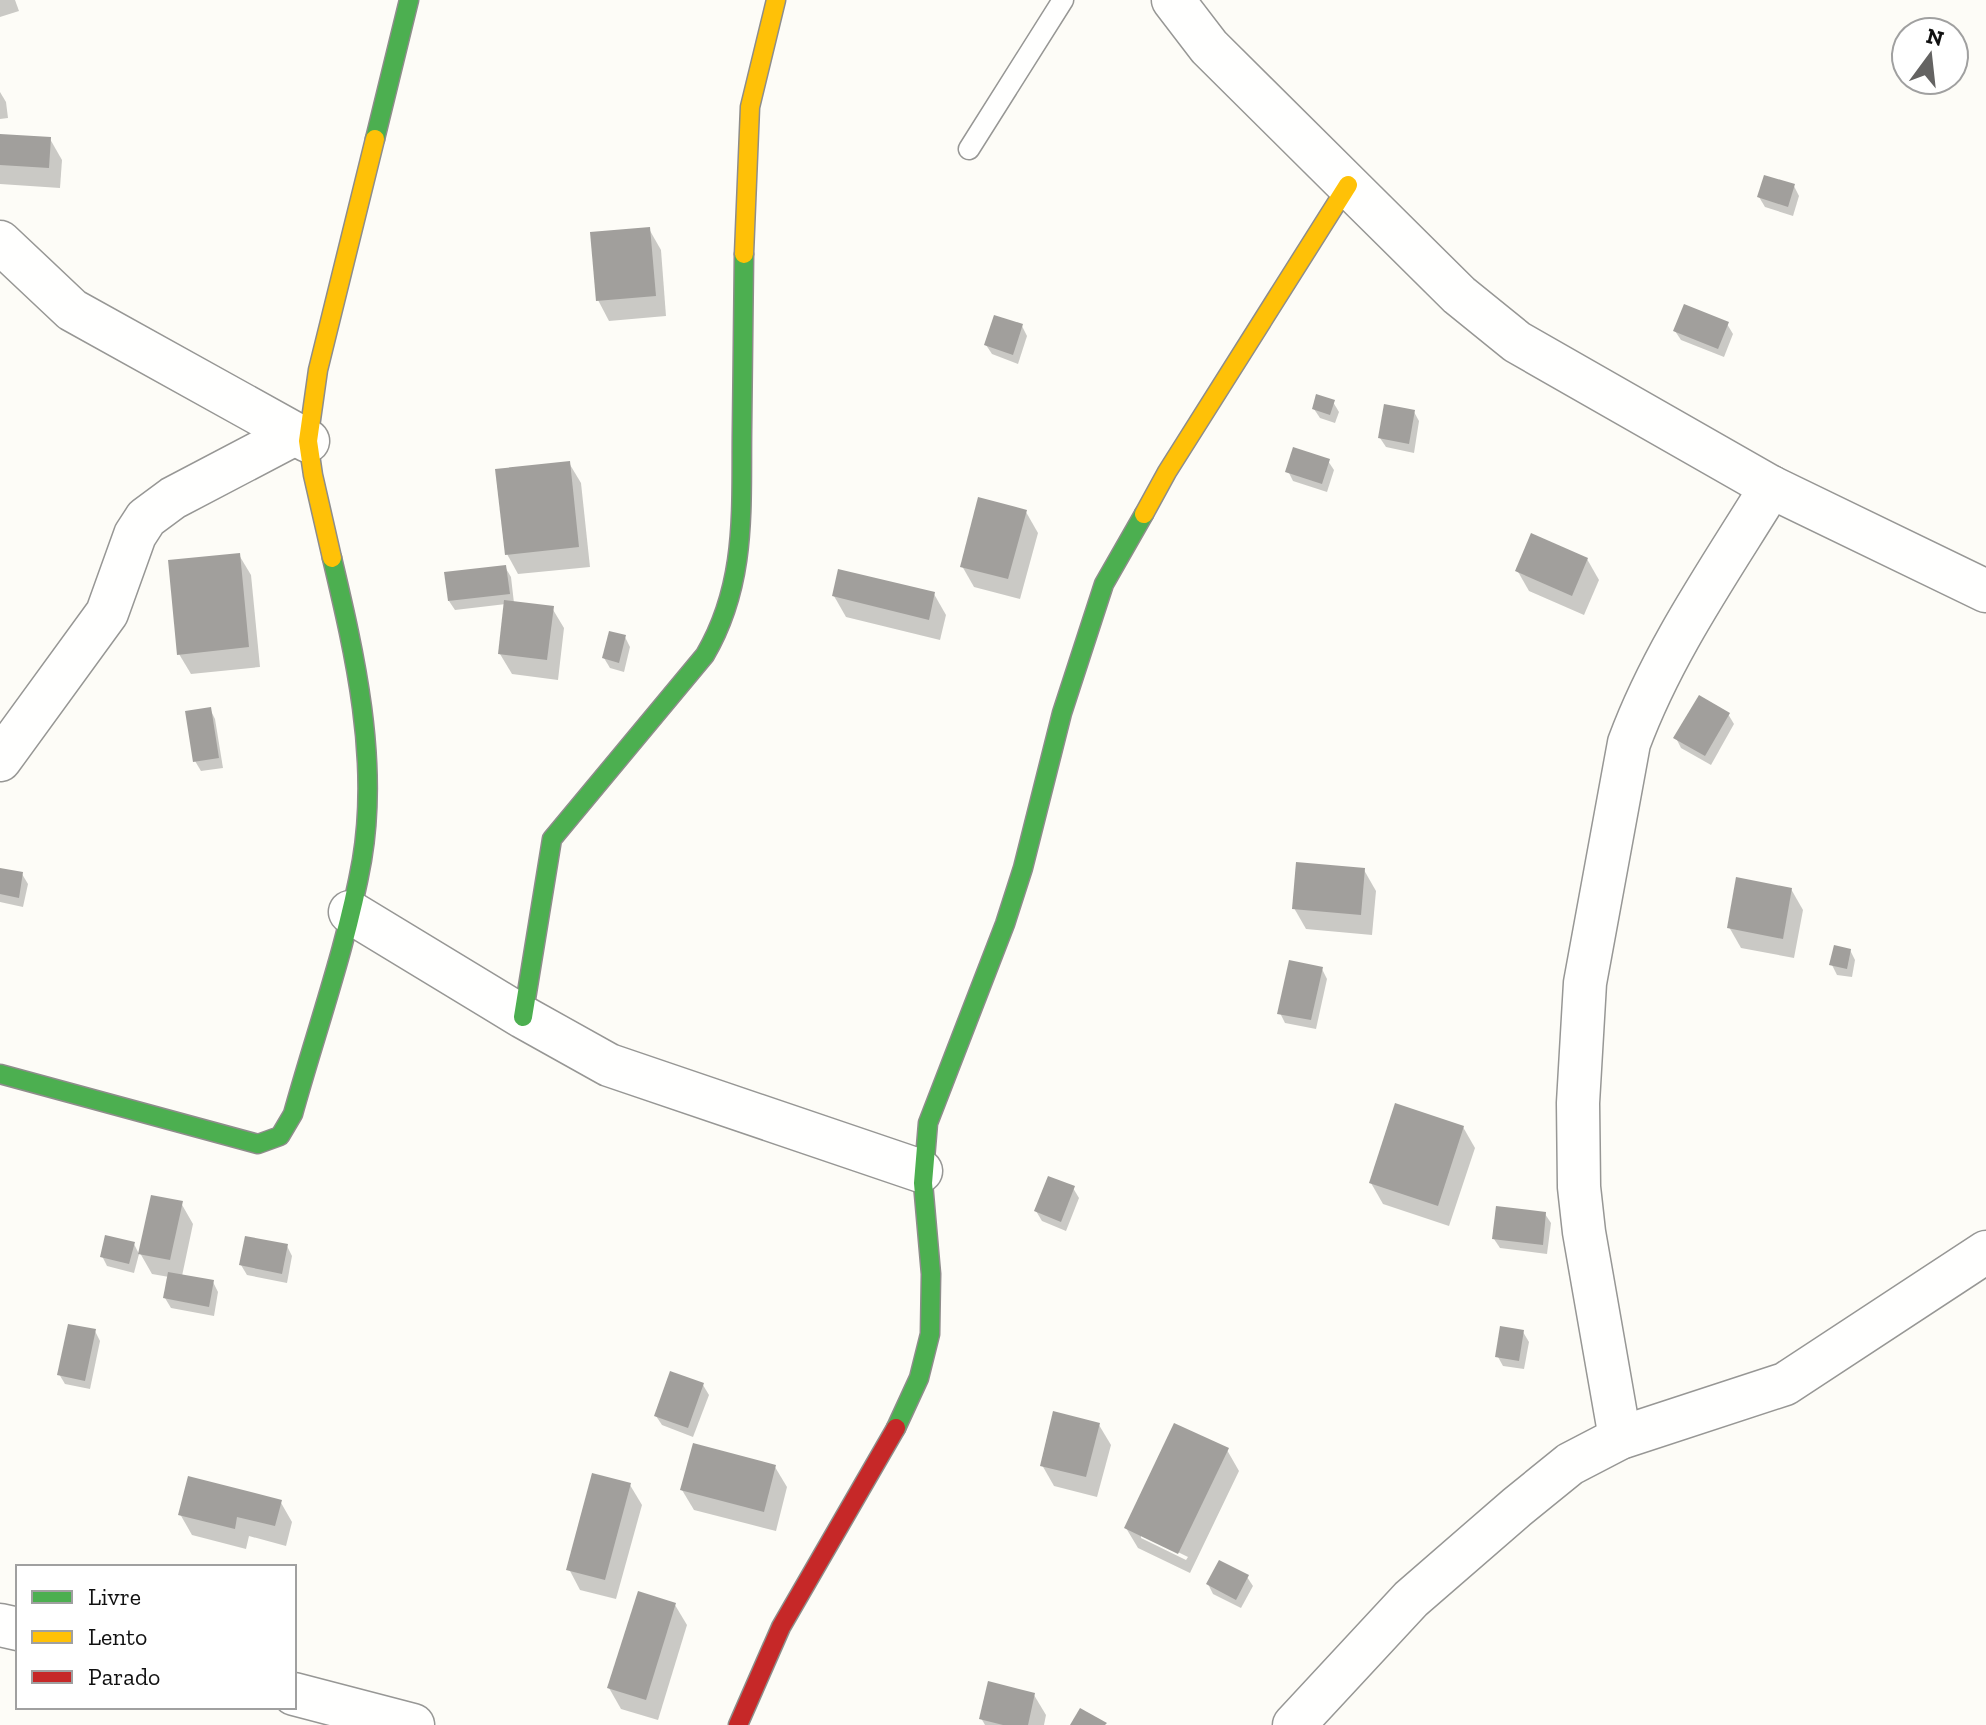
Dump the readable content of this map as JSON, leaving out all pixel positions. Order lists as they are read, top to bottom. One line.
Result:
{"legend":["Livre","Lento","Parado"],"north":"top"}
